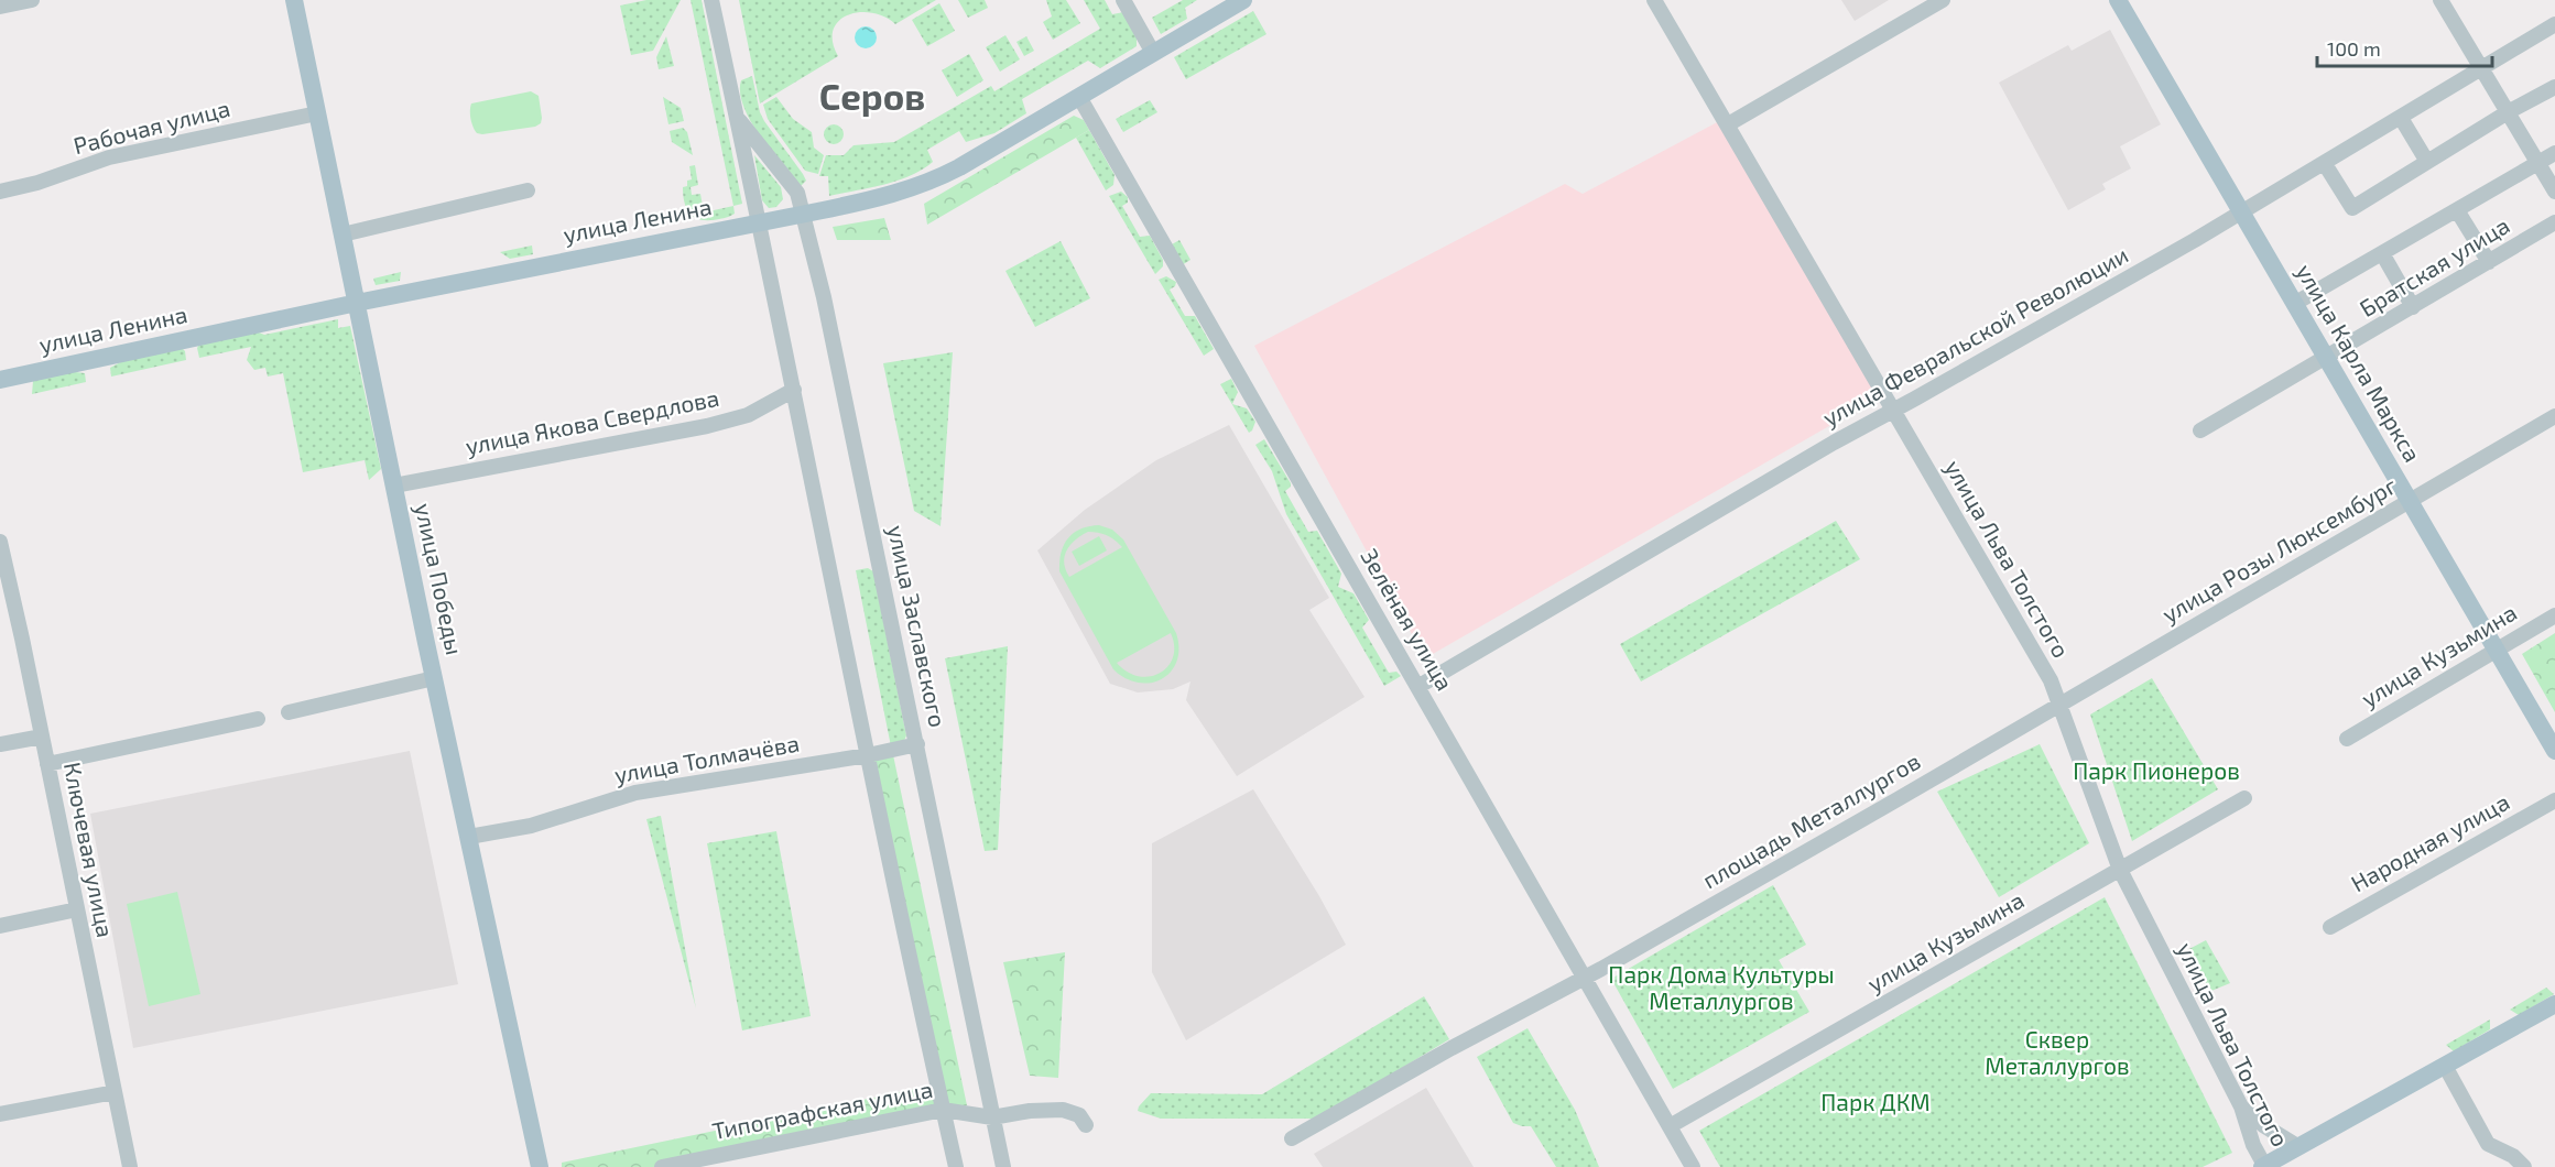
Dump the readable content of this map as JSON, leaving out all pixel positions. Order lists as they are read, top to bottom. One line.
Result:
{"streets":{"main road":["улица Ленина","улица Карла Маркса","улица Победы"],"street":["Рабочая улица","Братская улица","улица Февральской Революции","улица Якова Свердлова","улица Розы Люксембург","улица Льва Толстого","Зелёная улица","улица Заславского","улица Кузьмина","улица Толмачёва","площадь Металлургов","Народная улица","Ключевая улица","Типографская улица"]},"crossings":[["Рабочая улица","улица Победы"],["улица Ленина","улица Победы"],["улица Ленина","Зелёная улица"],["улица Ленина","улица Заславского"],["Братская улица","улица Карла Маркса"],["улица Февральской Революции","улица Карла Маркса"],["улица Февральской Революции","улица Льва Толстого"],["улица Февральской Революции","Зелёная улица"],["улица Карла Маркса","улица Розы Люксембург"],["улица Карла Маркса","улица Кузьмина"],["улица Якова Свердлова","улица Победы"],["улица Якова Свердлова","улица Заславского"],["улица Розы Люксембург","улица Льва Толстого"],["улица Розы Люксембург","площадь Металлургов"],["улица Льва Толстого","улица Кузьмина"],["улица Льва Толстого","площадь Металлургов"],["улица Победы","улица Толмачёва"],["Зелёная улица","улица Кузьмина"],["Зелёная улица","площадь Металлургов"],["улица Заславского","улица Толмачёва"],["улица Заславского","Типографская улица"]],"districts":["Серов"],"parks":["Парк Пионеров","Парк Дома Культуры Металлургов","Сквер Металлургов","Парк ДКМ"],"scale_bar":"100 m"}
